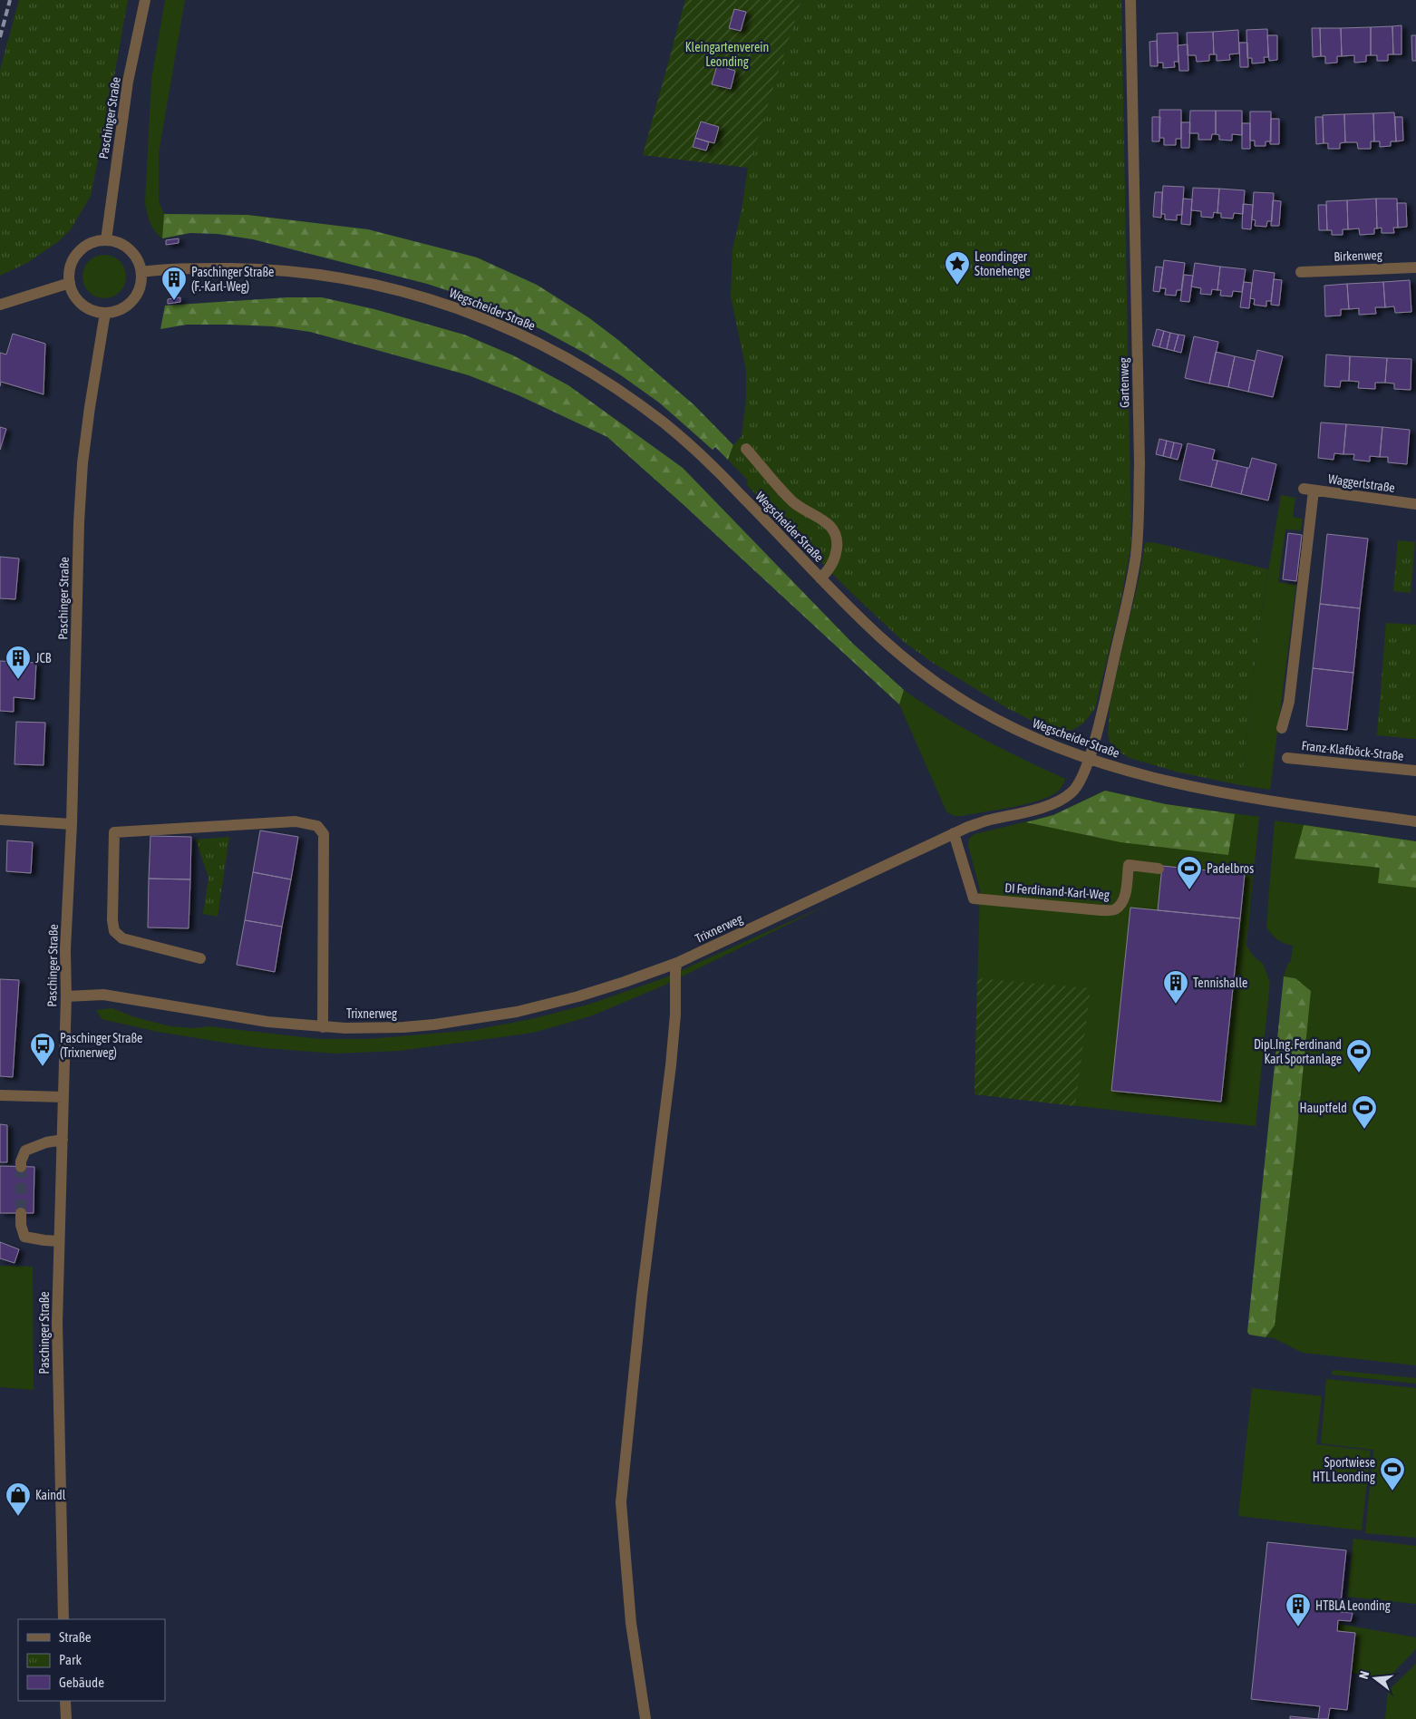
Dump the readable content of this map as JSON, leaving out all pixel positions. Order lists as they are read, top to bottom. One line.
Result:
{"streets":{"street":["Paschinger Straße","Birkenweg","Wegscheider Straße","Gartenweg","Waggerlstraße","Franz-Klafböck-Straße","DI Ferdinand-Karl-Weg","Trixnerweg"]},"crossings":[["Paschinger Straße","Wegscheider Straße"],["Paschinger Straße","Trixnerweg"],["Wegscheider Straße","Gartenweg"],["Wegscheider Straße","Trixnerweg"],["Gartenweg","Trixnerweg"],["DI Ferdinand-Karl-Weg","Trixnerweg"]],"parks":["Kleingartenverein Leonding"],"places":{"place":["Leondinger Stonehenge"],"building":["Paschinger Straße (F.-Karl-Weg)","JCB","Tennishalle","HTBLA Leonding"],"sports":["Padelbros","Dipl.Ing. Ferdinand Karl Sportanlage","Hauptfeld","Sportwiese HTL Leonding"],"bus stop":["Paschinger Straße (Trixnerweg)"],"shop":["Kaindl"]},"legend":["Straße","Park","Gebäude"],"north":"left"}
